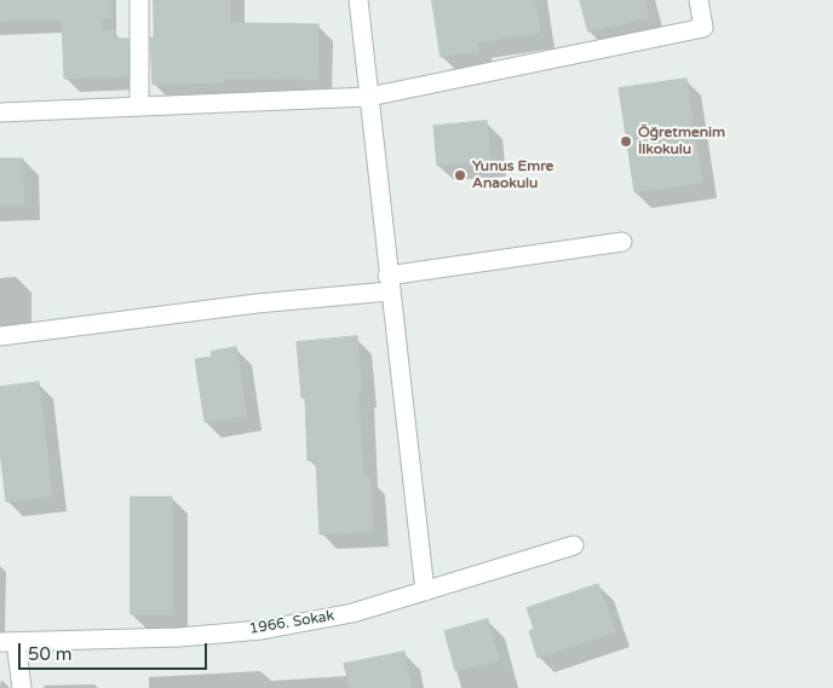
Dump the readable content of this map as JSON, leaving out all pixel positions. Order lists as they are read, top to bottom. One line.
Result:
{"streets":{"street":["1966. Sokak"]},"places":["Öğretmenim İlkokulu","Yunus Emre Anaokulu"],"scale_bar":"50 m"}
